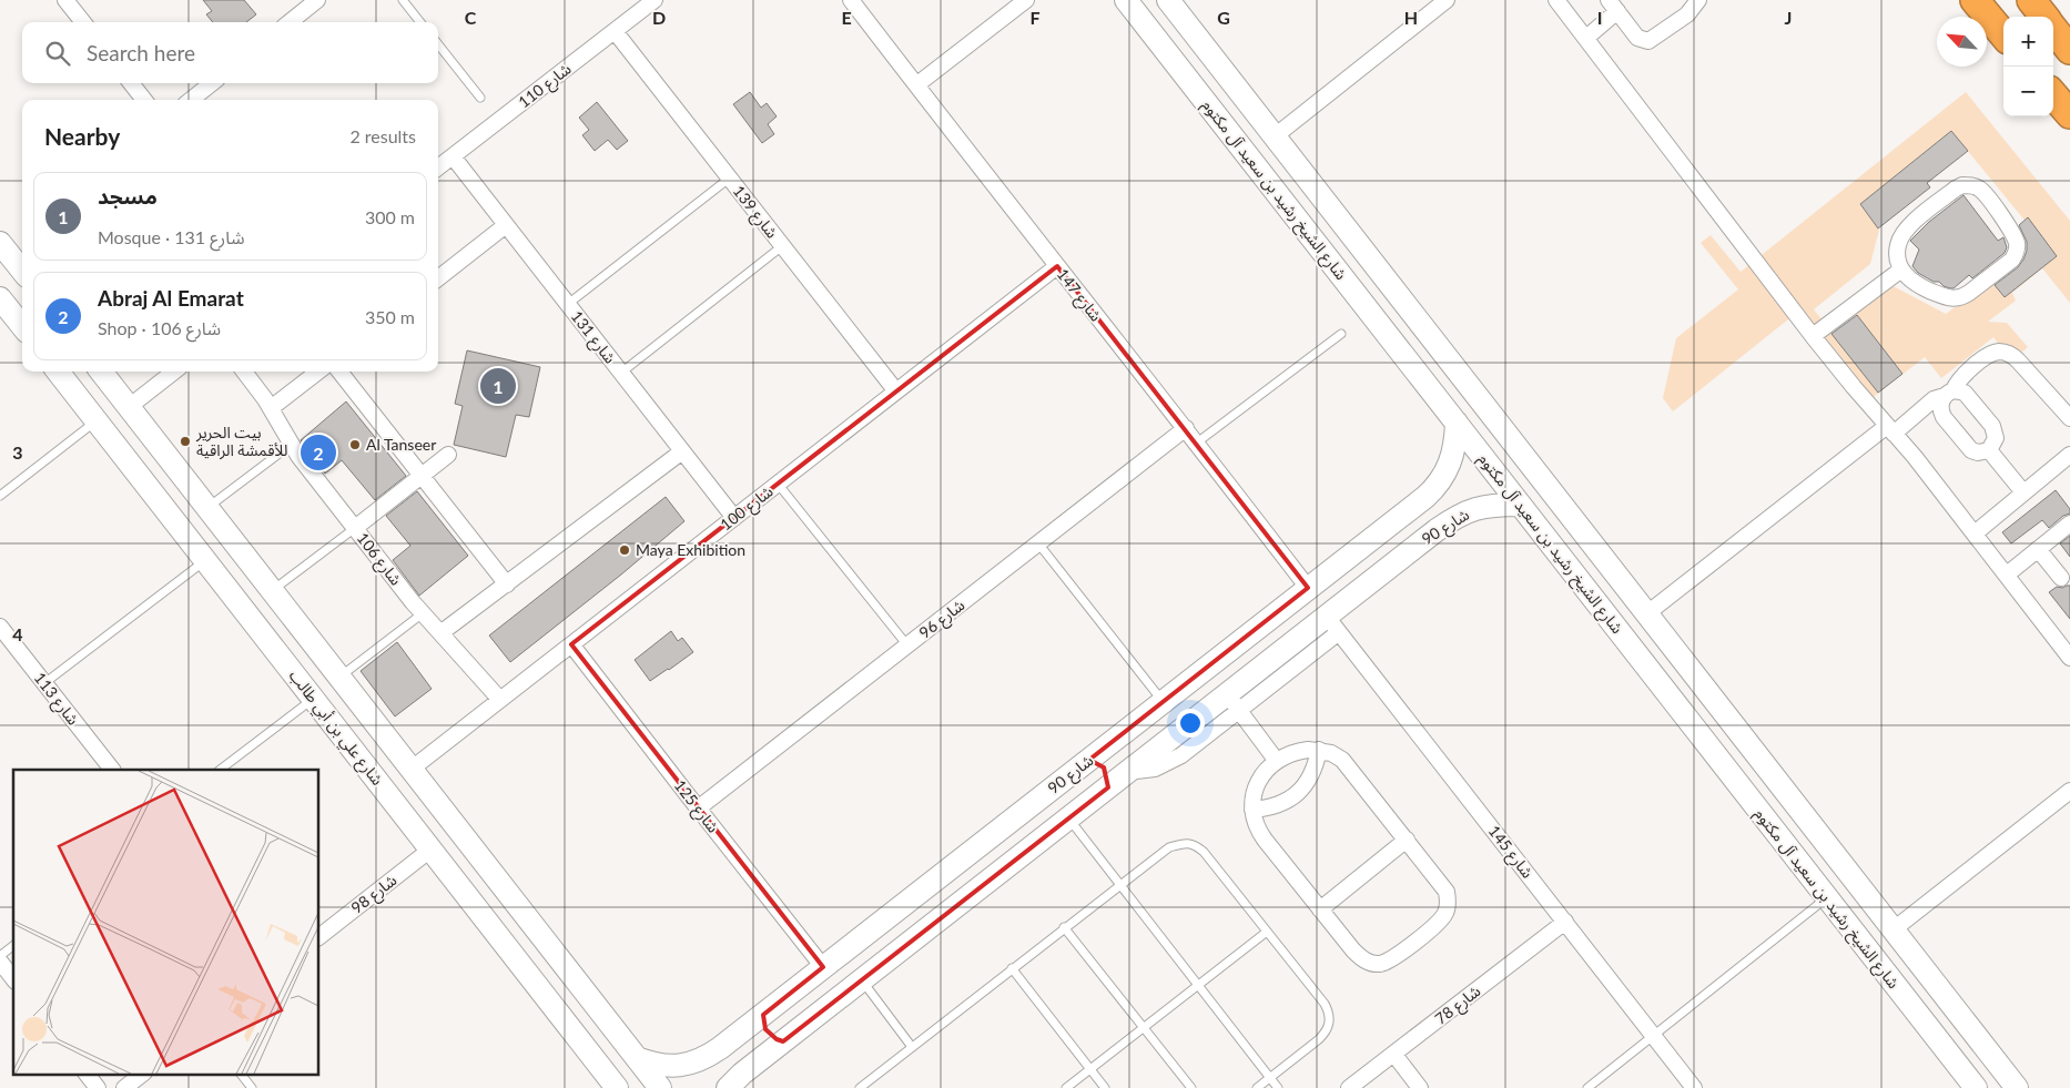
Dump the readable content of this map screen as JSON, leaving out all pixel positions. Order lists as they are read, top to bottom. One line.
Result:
{"streets":{"street":["شارع 110","شارع الشيخ رشيد بن سعيد آل مكتوم","شارع 139","شارع 147","شارع 131","شارع 100","شارع 90","شارع 106","شارع 96","شارع 113","شارع علي بن أبي طالب","شارع 125","شارع 145","شارع 98","شارع 78"]},"crossings":[["شارع 110","شارع 139"],["شارع 110","شارع 131"],["شارع الشيخ رشيد بن سعيد آل مكتوم","شارع 90"],["شارع 139","شارع 100"],["شارع 147","شارع 100"],["شارع 147","شارع 90"],["شارع 147","شارع 96"],["شارع 131","شارع 100"],["شارع 100","شارع 106"],["شارع 100","شارع 125"],["شارع 90","شارع 125"],["شارع 90","شارع 145"],["شارع 96","شارع 125"],["شارع علي بن أبي طالب","شارع 98"],["شارع 145","شارع 78"]],"places":["بيت الحرير للأقمشة الراقية","Al Tanseer","Maya Exhibition"],"north":"top left","page":{"map_buttons":["+","−"],"search":"Search here","heading":["Nearby","2 results"],"list":[{"mark":"1","name":"مسجد","note":"Mosque · شارع 131","value":"300 m"},{"mark":"2","name":"Abraj Al Emarat","note":"Shop · شارع 106","value":"350 m"}],"pins":["1","2"]},"grid":{"columns":["C","D","E","F","G","H","I","J"],"rows":["3","4"]}}
